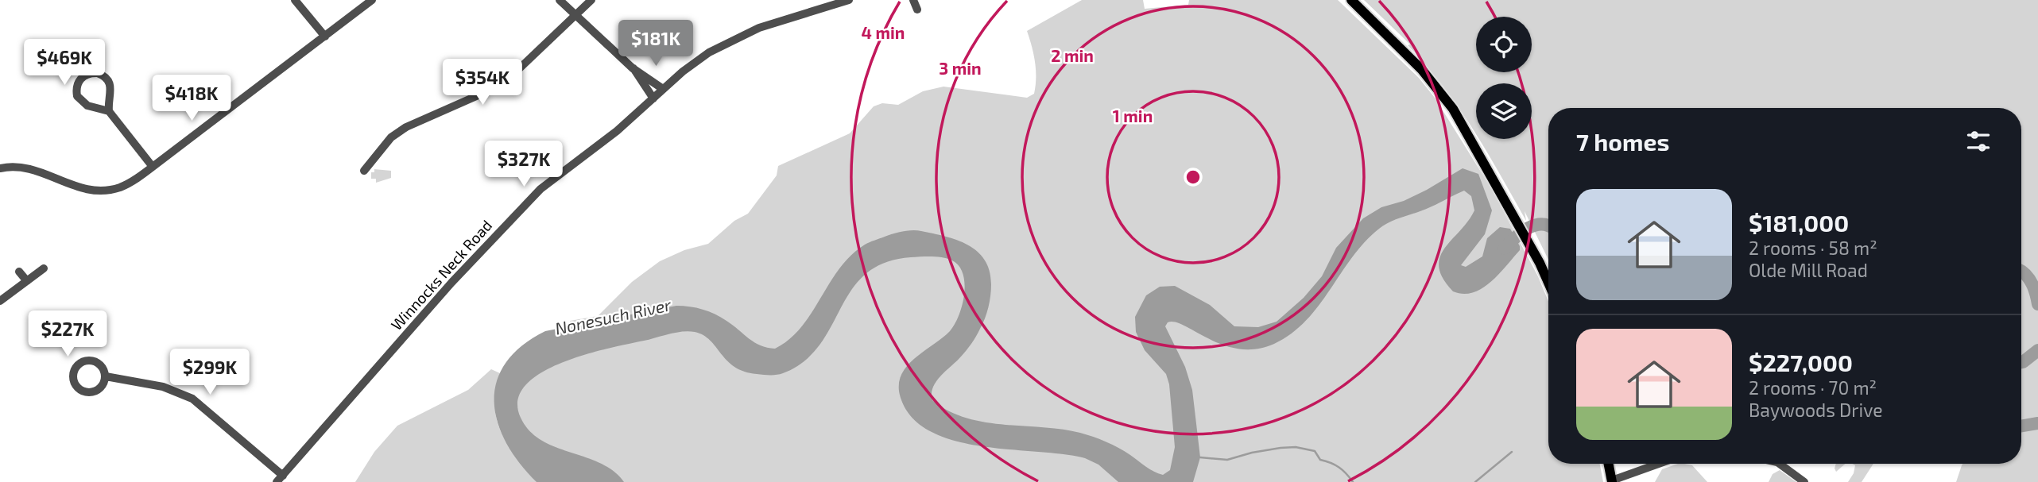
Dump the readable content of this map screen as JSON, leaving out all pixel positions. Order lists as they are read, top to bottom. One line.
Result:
{"streets":{"street":["Winnocks Neck Road"]},"water":["Nonesuch River"],"page":{"price":["$181K","$469K","$354K","$418K","$327K","$227K","$299K"],"heading":"7 homes","list":[{"name":"$181,000","note":"2 rooms · 58 m² · Olde Mill Road"},{"name":"$227,000","note":"2 rooms · 70 m² · Baywoods Drive"}]},"rings":["4 min","2 min","3 min","1 min"]}
